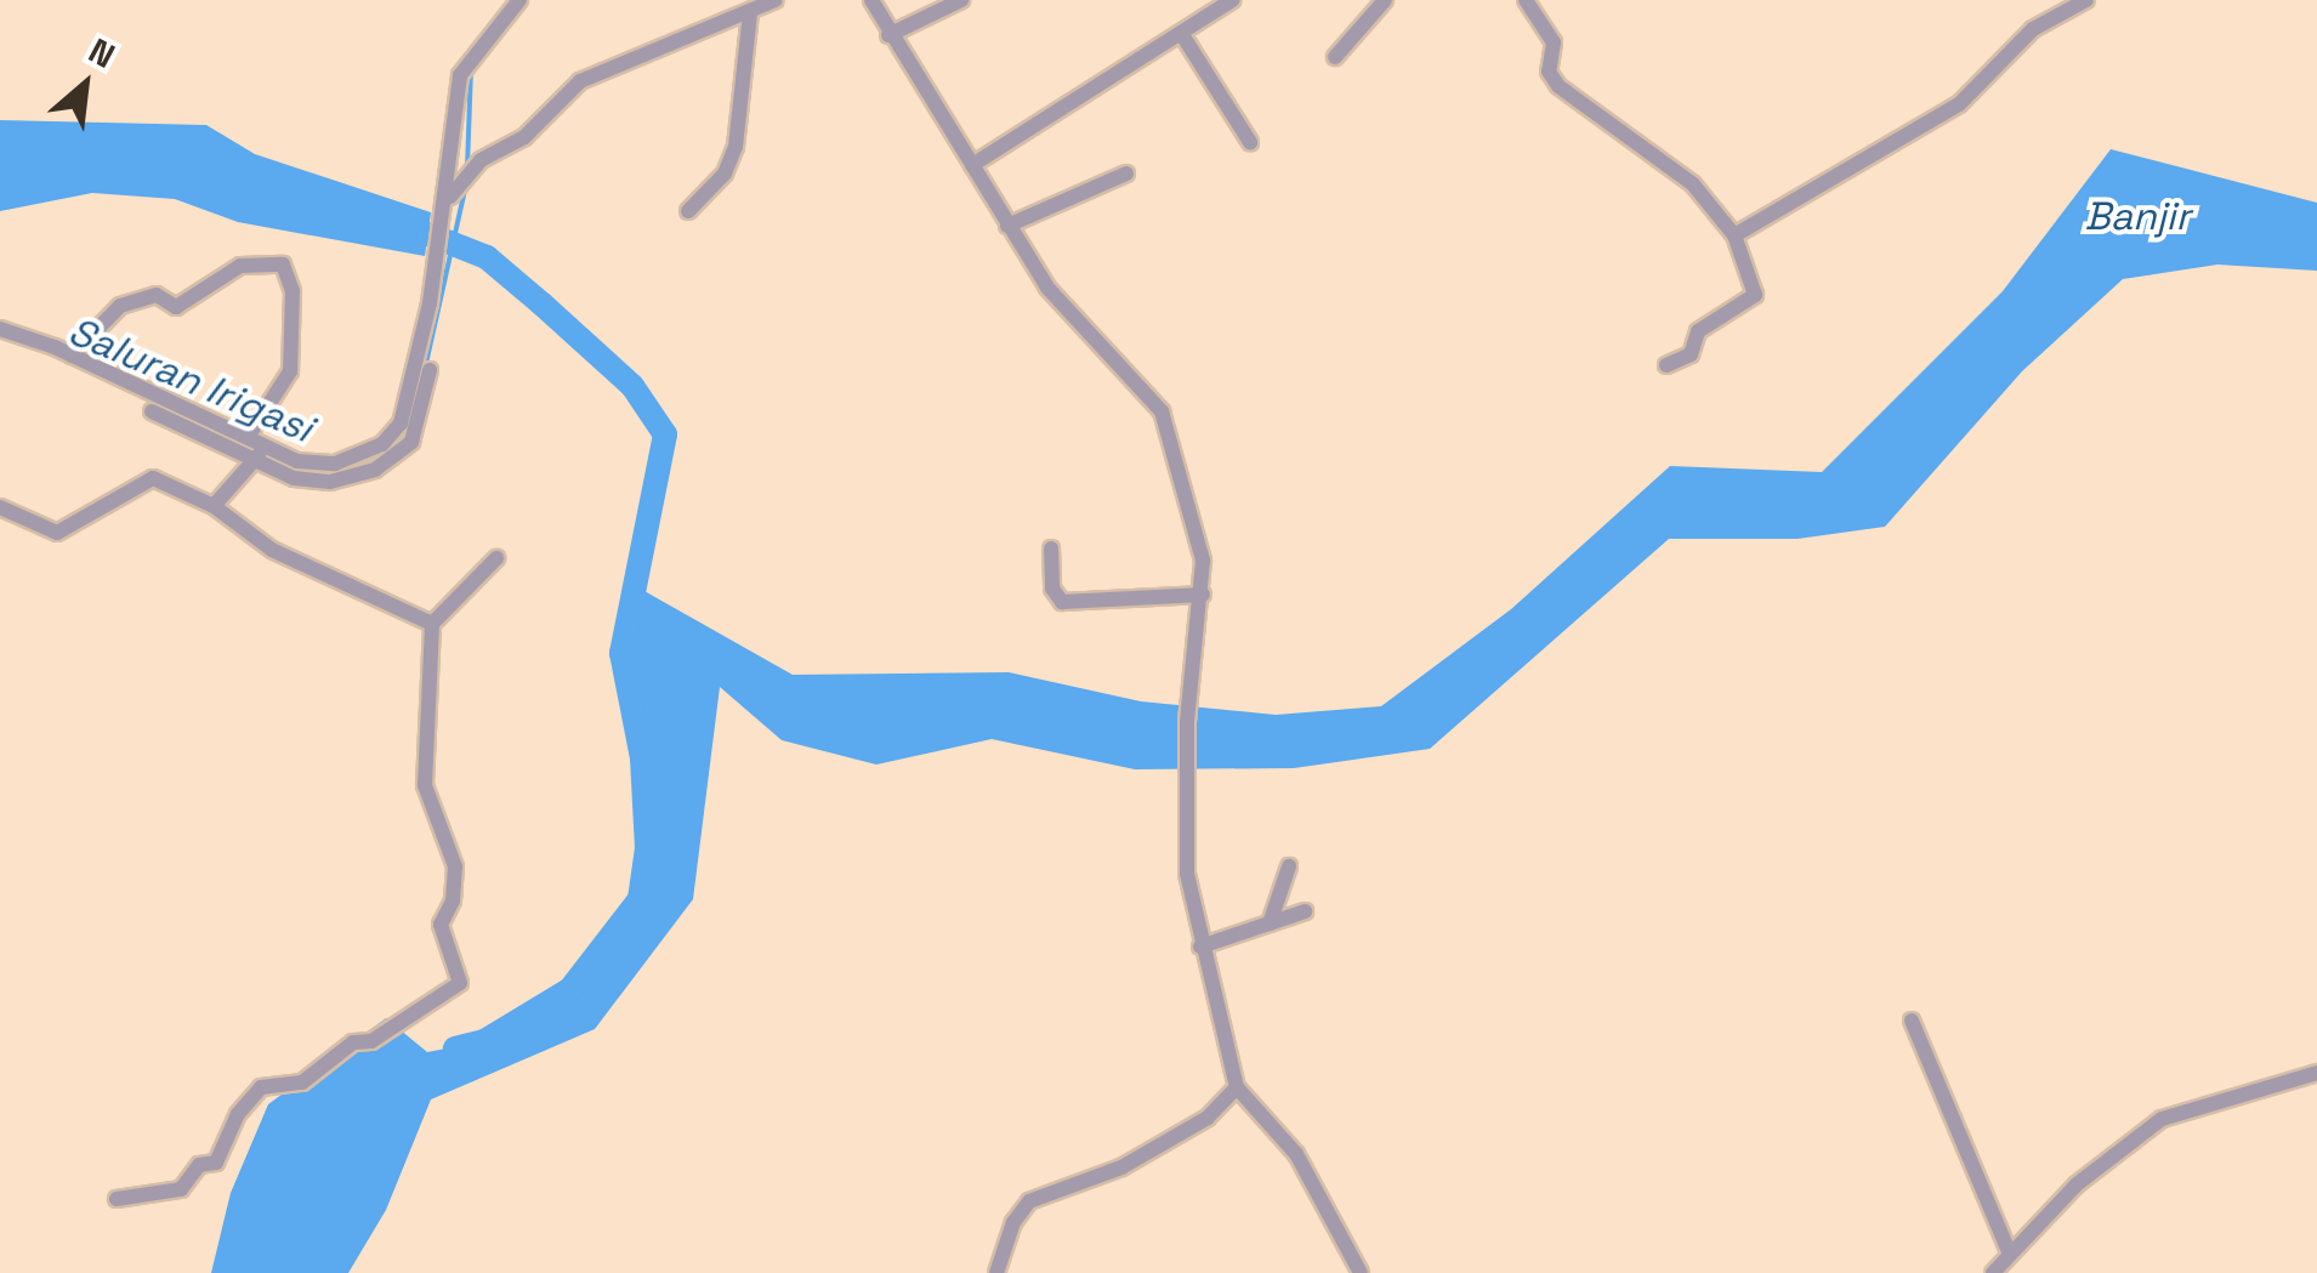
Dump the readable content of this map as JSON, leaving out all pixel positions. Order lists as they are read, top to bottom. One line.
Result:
{"water":["Banjir","Saluran Irigasi"],"north":"top right"}
